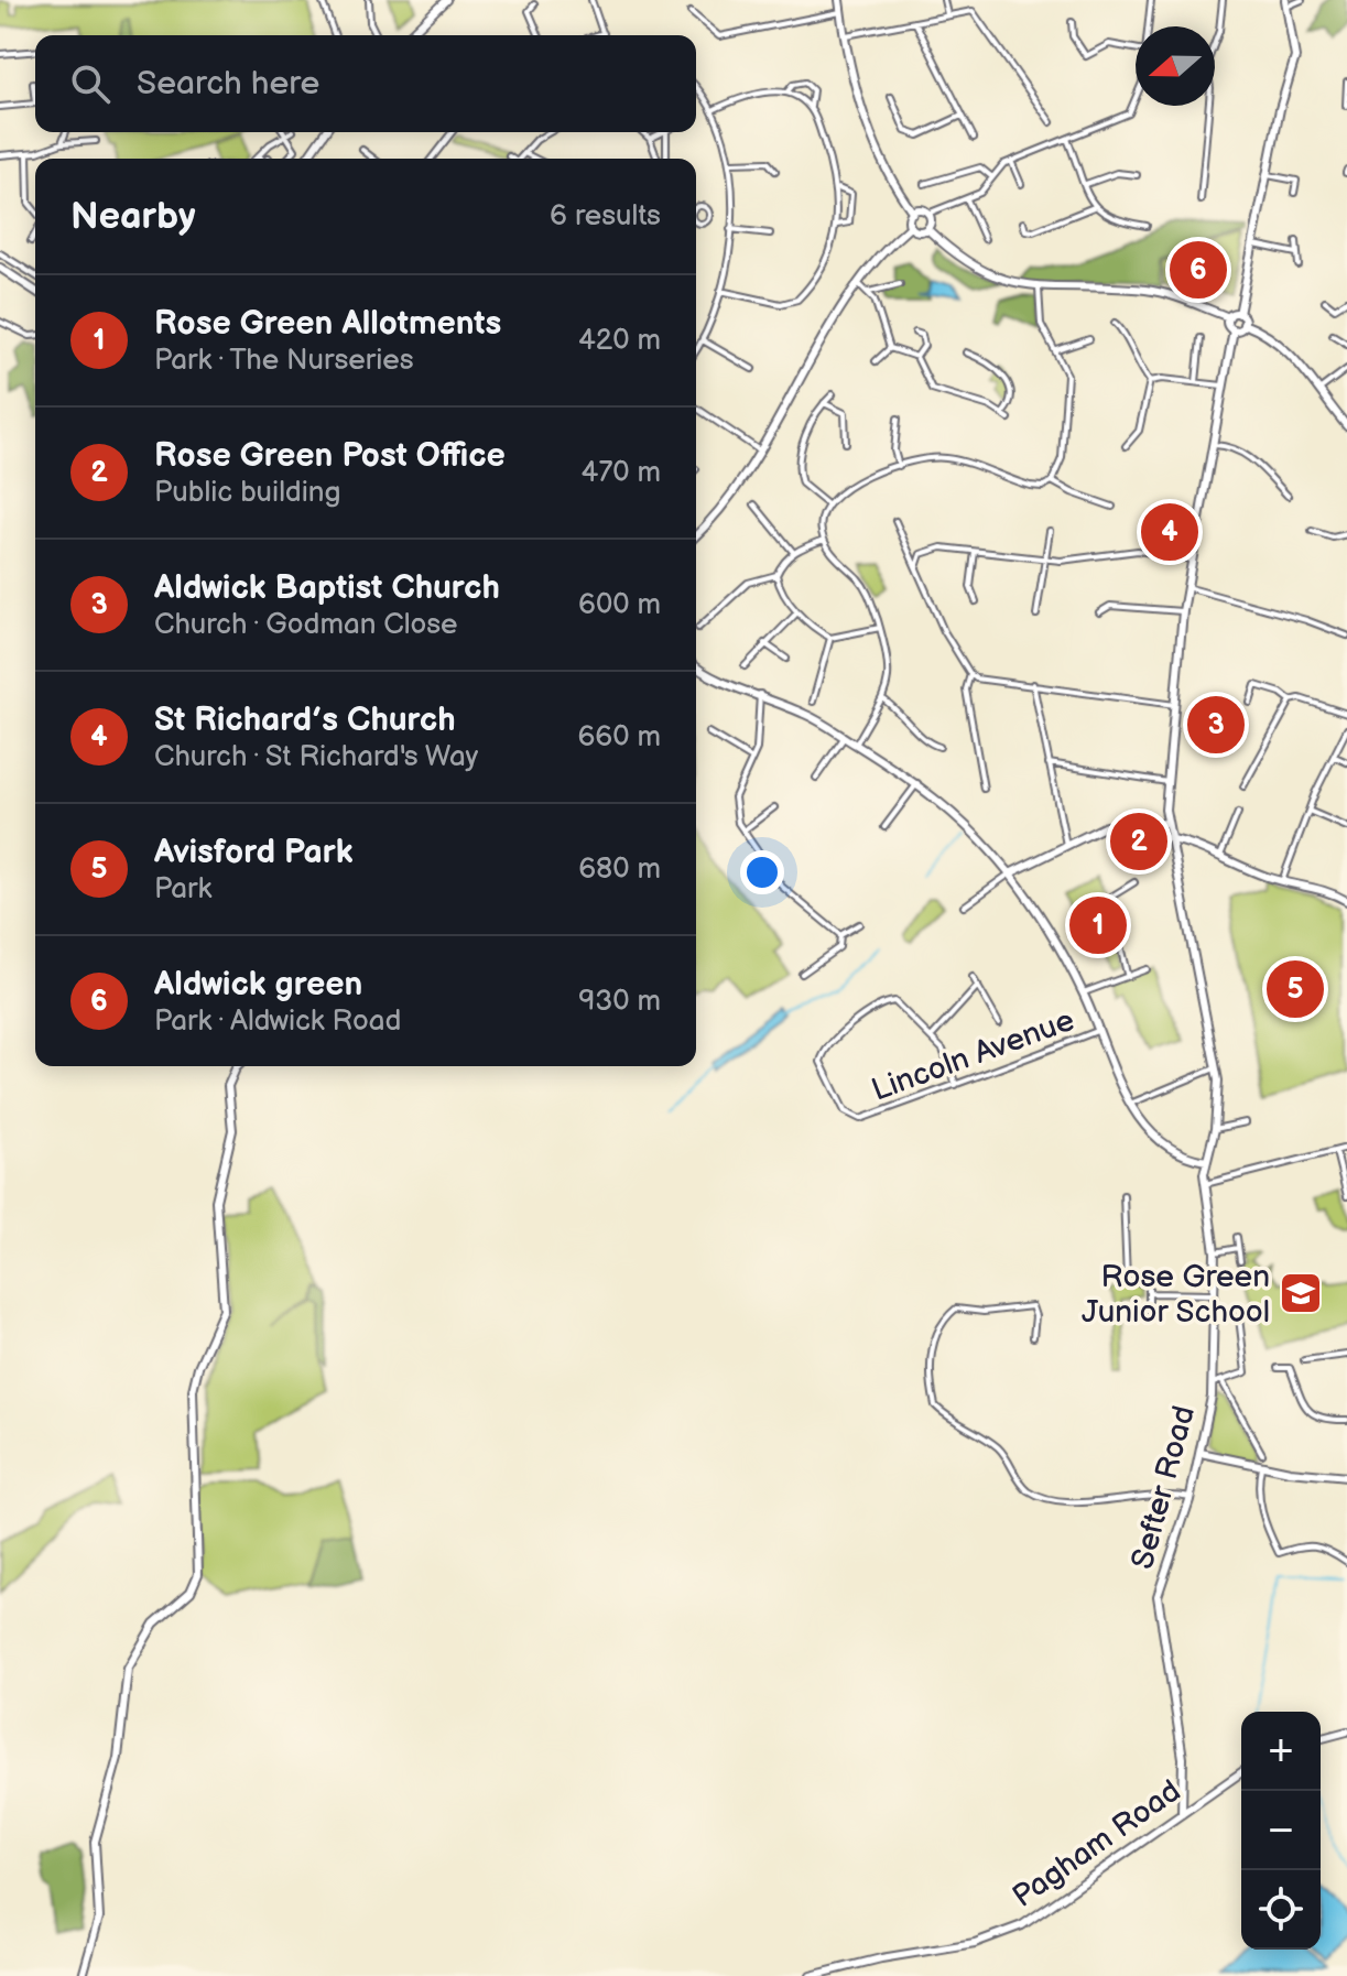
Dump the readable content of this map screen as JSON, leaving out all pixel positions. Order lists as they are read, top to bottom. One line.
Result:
{"streets":{"street":["Lincoln Avenue","Sefter Road","Pagham Road"]},"crossings":[["Sefter Road","Pagham Road"]],"places":{"school or university":["Rose Green Junior School"]},"north":"left","page":{"search":"Search here","heading":["Nearby","6 results"],"pins":["6","4","3","2","1","5"],"list":[{"mark":"1","name":"Rose Green Allotments","note":"Park · The Nurseries","value":"420 m"},{"mark":"2","name":"Rose Green Post Office","note":"Public building","value":"470 m"},{"mark":"3","name":"Aldwick Baptist Church","note":"Church · Godman Close","value":"600 m"},{"mark":"4","name":"St Richard’s Church","note":"Church · St Richard's Way","value":"660 m"},{"mark":"5","name":"Avisford Park","note":"Park","value":"680 m"},{"mark":"6","name":"Aldwick green","note":"Park · Aldwick Road","value":"930 m"}],"map_buttons":["+","−"]}}
